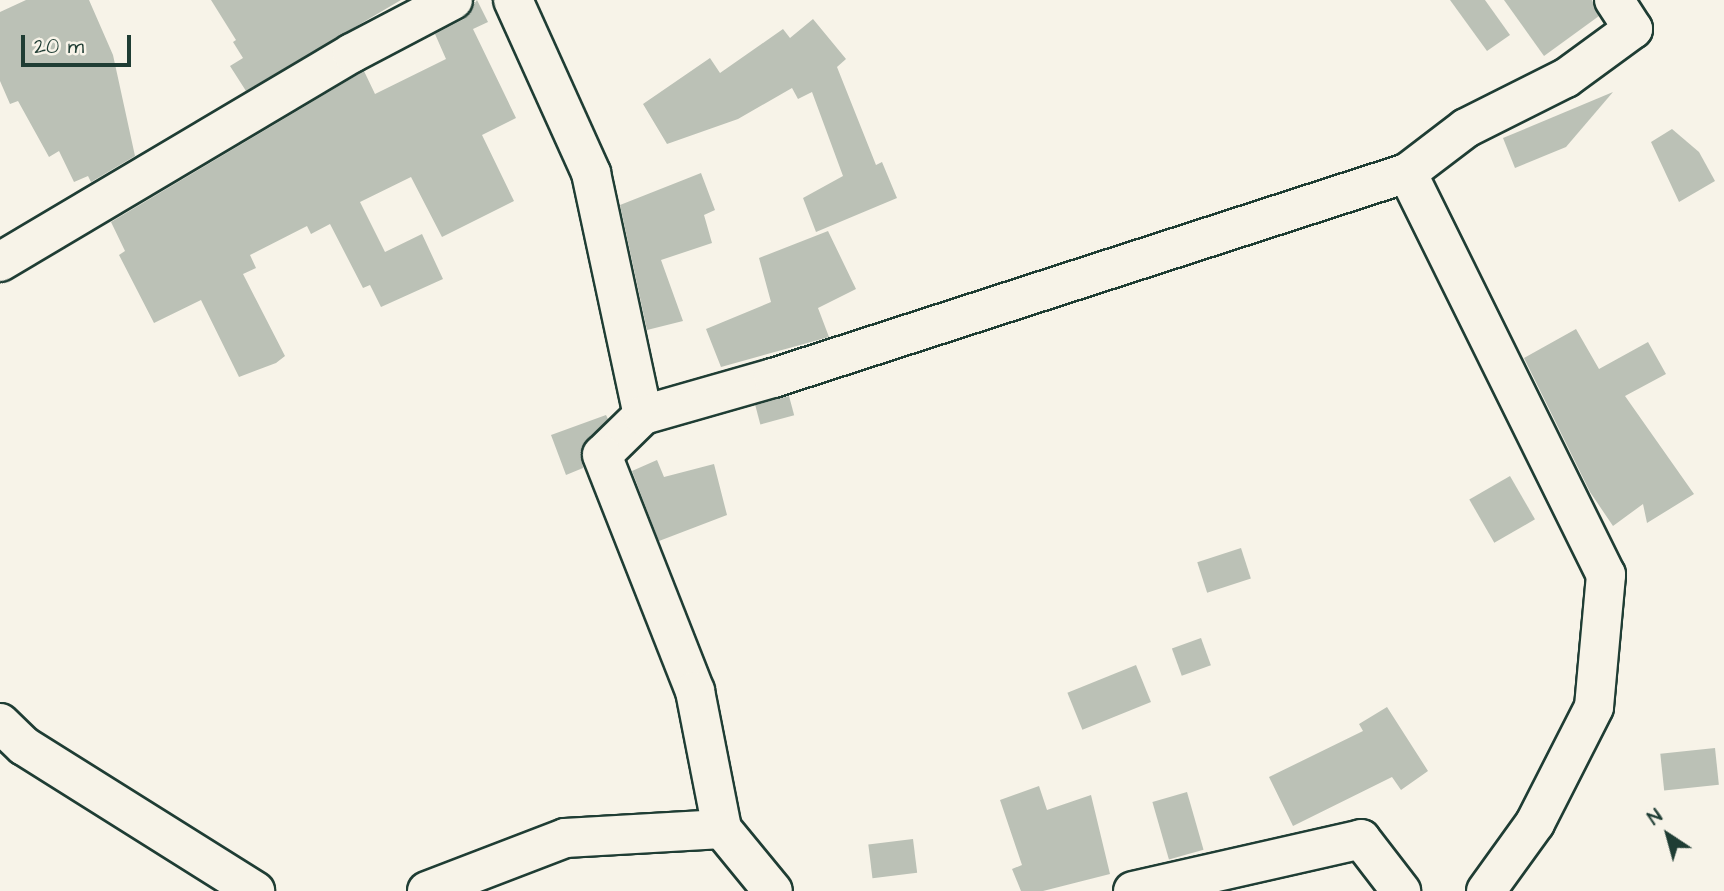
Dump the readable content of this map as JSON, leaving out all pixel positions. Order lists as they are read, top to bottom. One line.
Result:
{"scale_bar":"20 m","north":"top left"}
